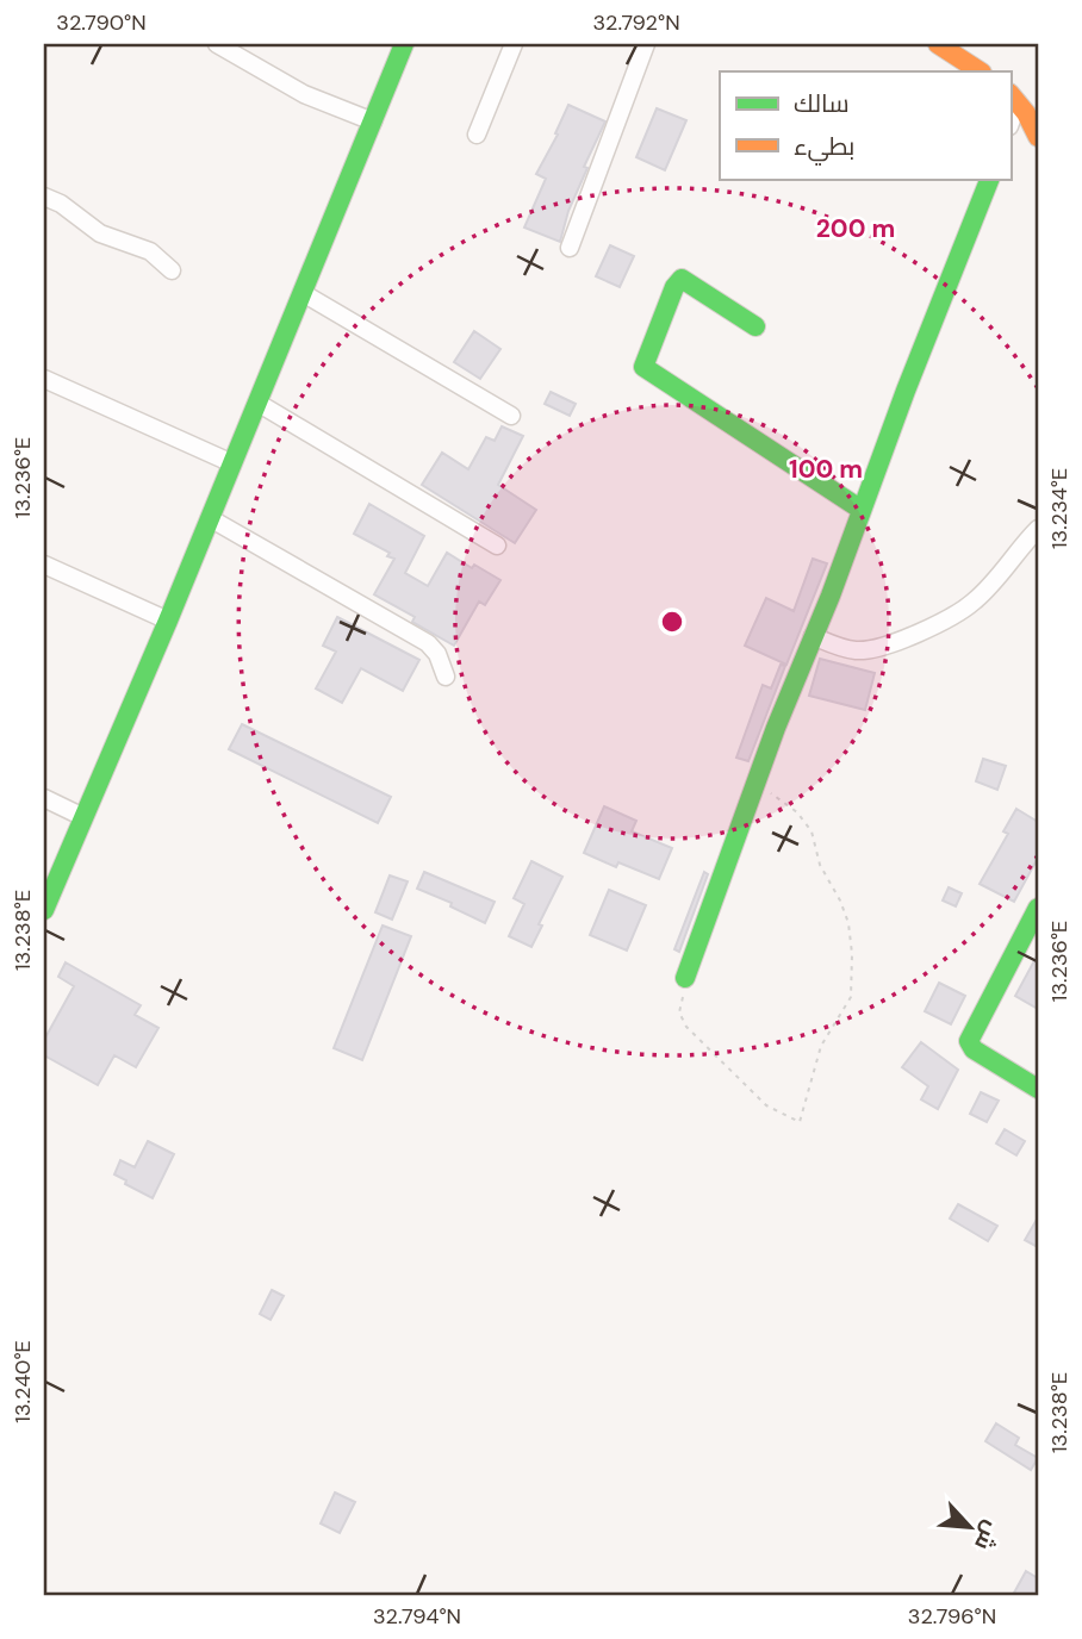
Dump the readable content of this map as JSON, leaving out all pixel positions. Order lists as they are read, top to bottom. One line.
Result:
{"legend":["سالك","بطيء"],"north":"bottom right","coordinates":["32.790°N","32.792°N","13.236°E","13.234°E","13.238°E","13.240°E","32.794°N","32.796°N"],"rings":["200 m","100 m"]}
